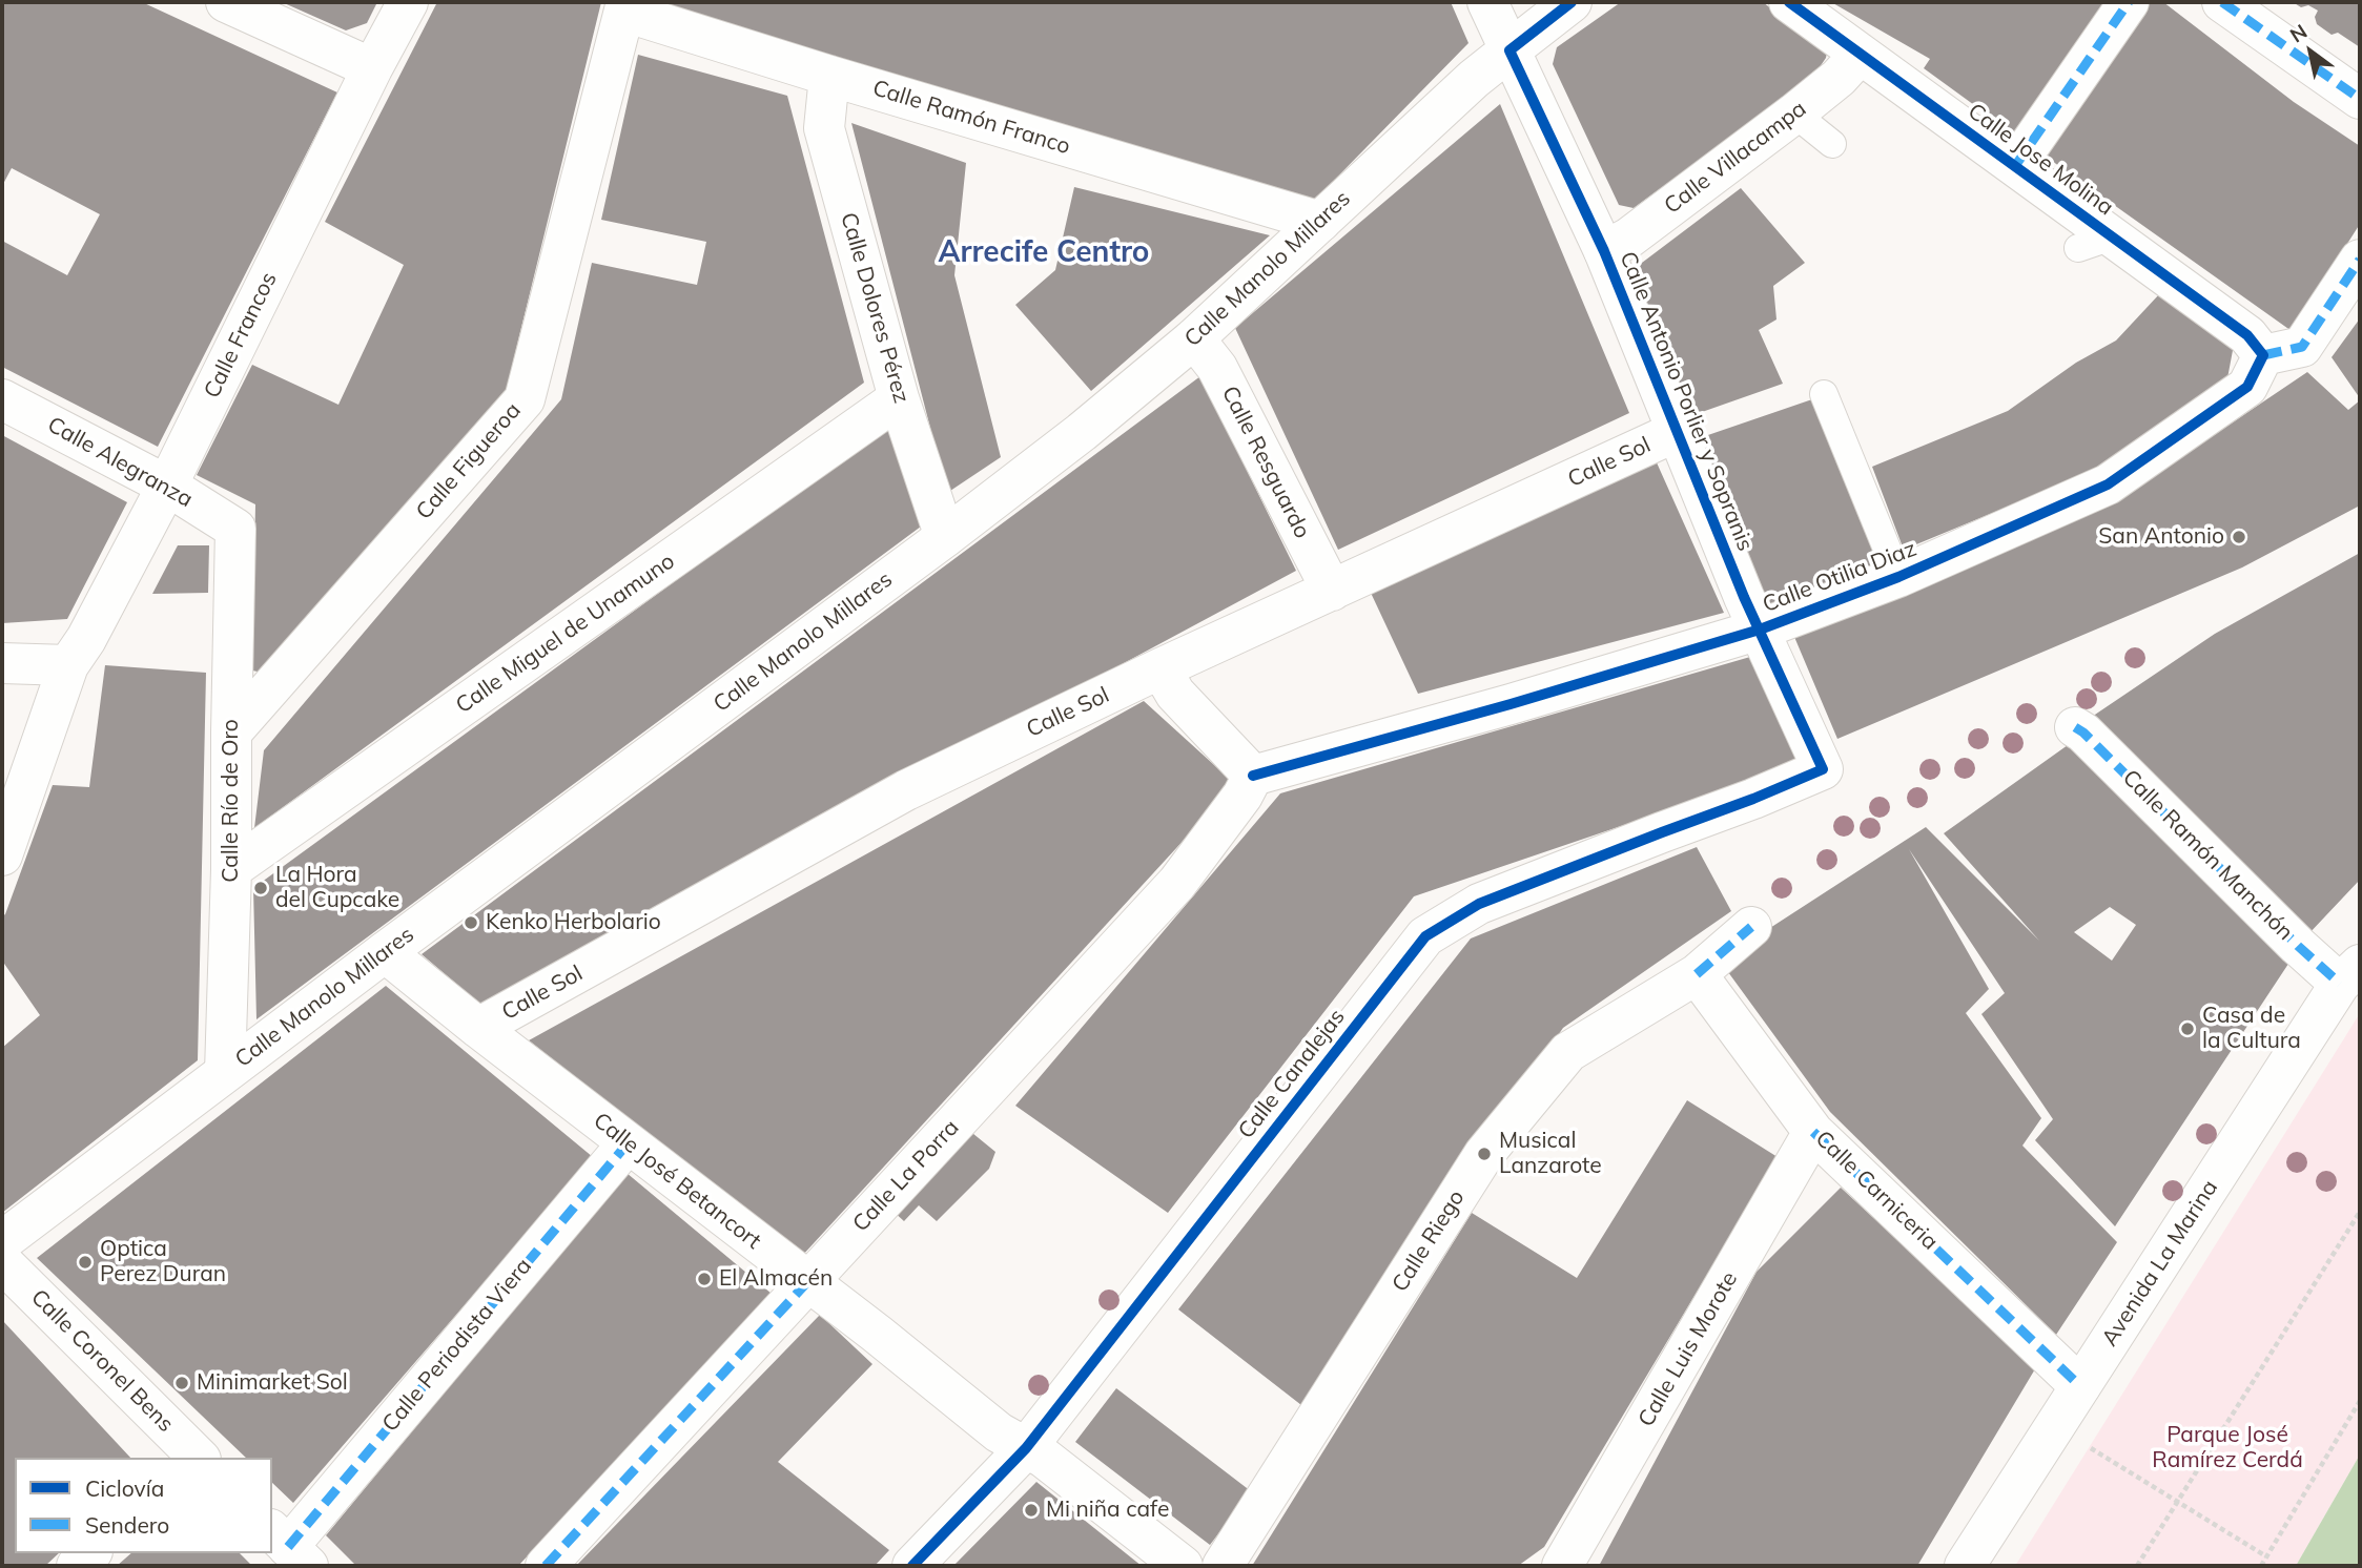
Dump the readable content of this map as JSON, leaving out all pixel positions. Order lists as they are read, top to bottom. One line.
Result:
{"streets":{"street":["Calle Ramón Franco","Calle Villacampa","Calle Jose Molina","Calle Manolo Millares","Calle Dolores Pérez","Calle Francos","Calle Antonio Porlier y Sopranis","Calle Figueroa","Calle Alegranza","Calle Resguardo","Calle Sol","Calle Otilia Diaz","Calle Miguel de Unamuno","Calle Río de Oro","Calle Ramón Manchón","Calle Canalejas","Calle La Porra","Calle José Betancort","Calle Carniceria","Calle Riego","Avenida La Marina","Calle Periodista Viera","Calle Luis Morote","Calle Coronel Bens"]},"crossings":[["Calle Ramón Franco","Calle Manolo Millares"],["Calle Ramón Franco","Calle Dolores Pérez"],["Calle Ramón Franco","Calle Figueroa"],["Calle Villacampa","Calle Jose Molina"],["Calle Villacampa","Calle Antonio Porlier y Sopranis"],["Calle Jose Molina","Calle Otilia Diaz"],["Calle Manolo Millares","Calle Dolores Pérez"],["Calle Manolo Millares","Calle Antonio Porlier y Sopranis"],["Calle Manolo Millares","Calle Resguardo"],["Calle Manolo Millares","Calle Río de Oro"],["Calle Manolo Millares","Calle José Betancort"],["Calle Dolores Pérez","Calle Miguel de Unamuno"],["Calle Francos","Calle Alegranza"],["Calle Antonio Porlier y Sopranis","Calle Sol"],["Calle Antonio Porlier y Sopranis","Calle Otilia Diaz"],["Calle Antonio Porlier y Sopranis","Calle Canalejas"],["Calle Figueroa","Calle Río de Oro"],["Calle Alegranza","Calle Río de Oro"],["Calle Resguardo","Calle Sol"],["Calle Sol","Calle José Betancort"],["Calle Otilia Diaz","Calle La Porra"],["Calle Miguel de Unamuno","Calle Río de Oro"],["Calle Ramón Manchón","Avenida La Marina"],["Calle Canalejas","Calle José Betancort"],["Calle La Porra","Calle José Betancort"],["Calle José Betancort","Calle Periodista Viera"],["Calle Carniceria","Calle Riego"],["Calle Carniceria","Avenida La Marina"],["Calle Carniceria","Calle Luis Morote"]],"districts":["Arrecife Centro"],"parks":["Parque José Ramírez Cerdá"],"places":["San Antonio","La Hora del Cupcake","Kenko Herbolario","Casa de la Cultura","Musical Lanzarote","Optica Perez Duran","El Almacén","Minimarket Sol","Mi niña cafe"],"legend":["Ciclovía","Sendero"],"north":"top left"}
